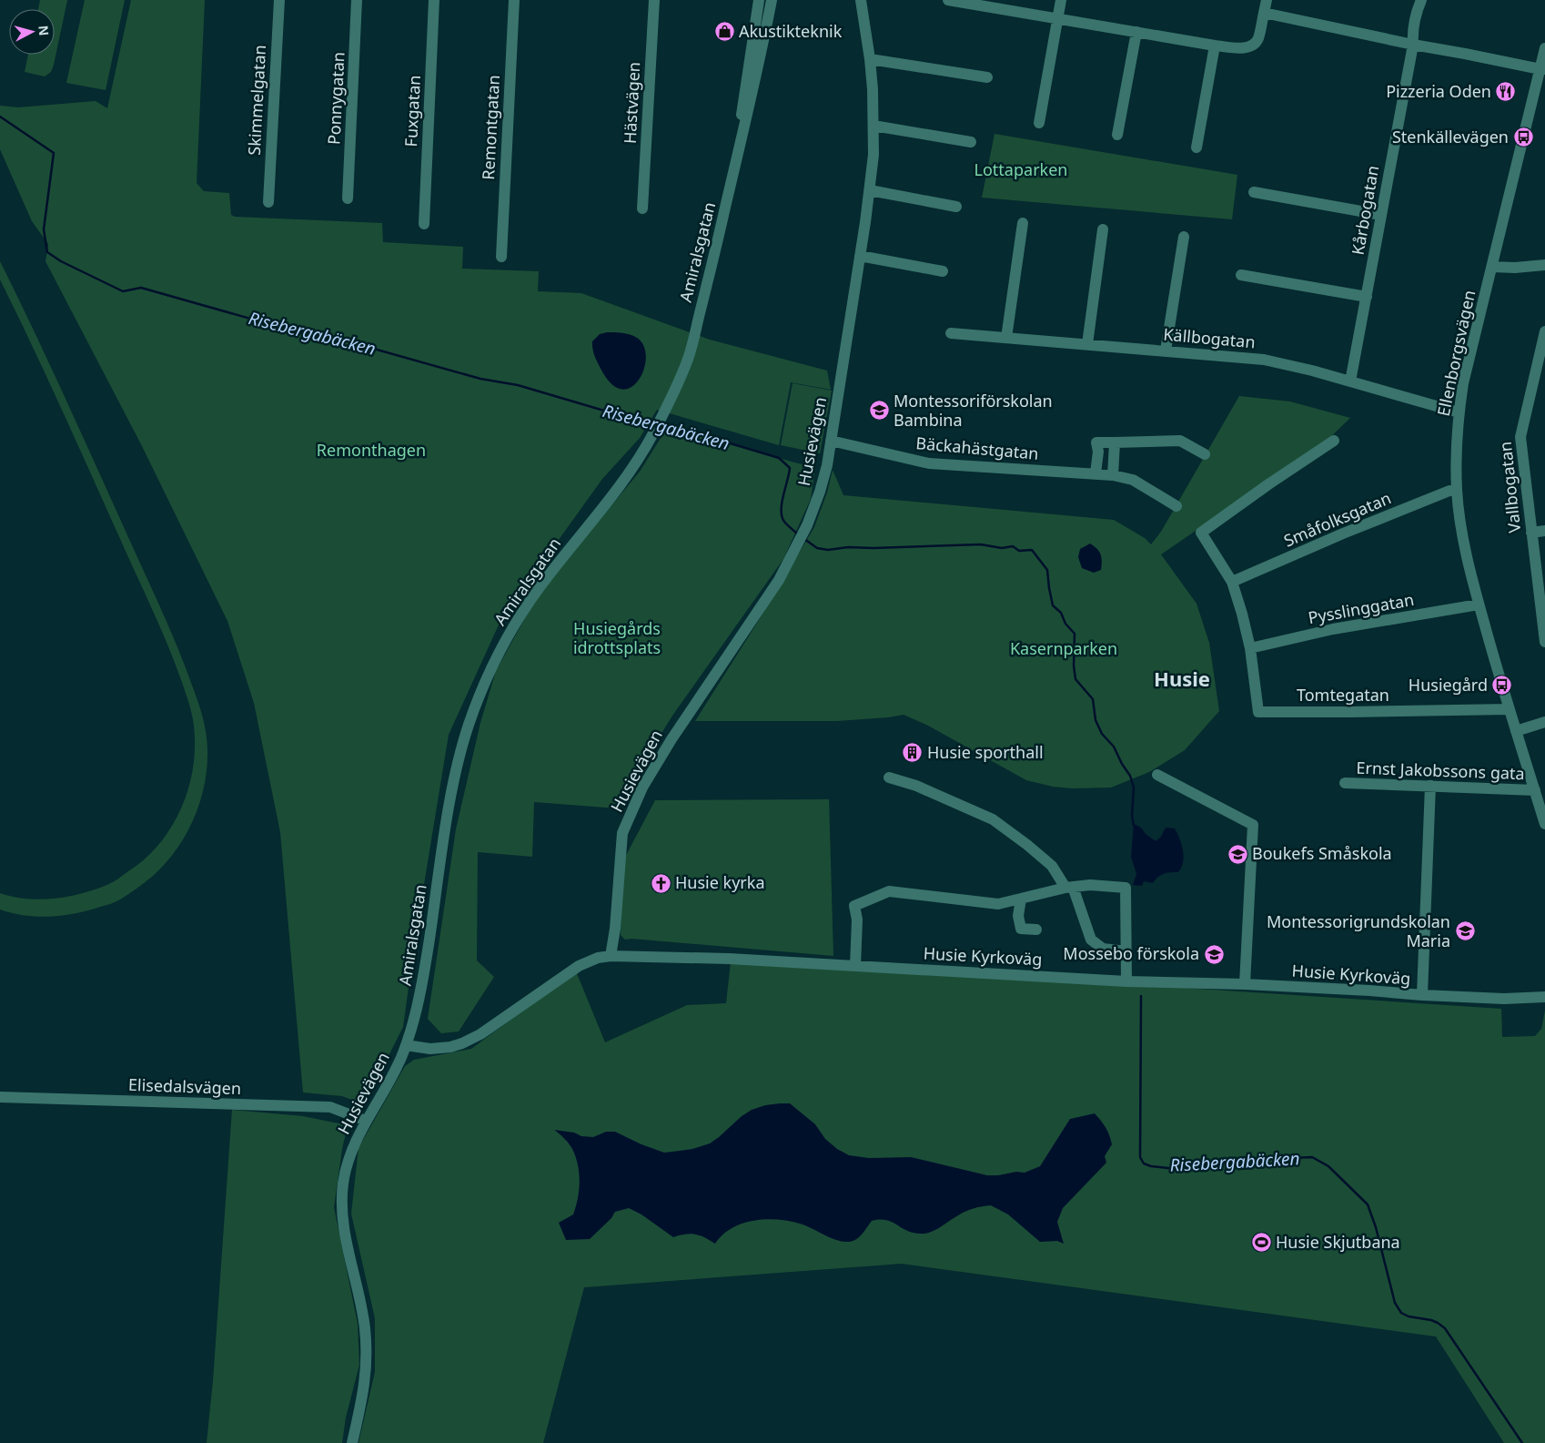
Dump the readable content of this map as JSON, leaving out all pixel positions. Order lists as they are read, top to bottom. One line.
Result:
{"streets":{"street":["Ponnygatan","Skimmelgatan","Hästvägen","Fuxgatan","Remontgatan","Kårbogatan","Amiralsgatan","Källbogatan","Ellenborgsvägen","Husievägen","Bäckahästgatan","Vallbogatan","Småfolksgatan","Pysslinggatan","Tomtegatan","Ernst Jakobssons gata","Husie Kyrkoväg","Elisedalsvägen"]},"crossings":[["Kårbogatan","Källbogatan"],["Amiralsgatan","Husievägen"],["Källbogatan","Ellenborgsvägen"],["Ellenborgsvägen","Småfolksgatan"],["Ellenborgsvägen","Pysslinggatan"],["Ellenborgsvägen","Tomtegatan"],["Ellenborgsvägen","Ernst Jakobssons gata"],["Husievägen","Bäckahästgatan"],["Husievägen","Husie Kyrkoväg"],["Husievägen","Elisedalsvägen"],["Pysslinggatan","Tomtegatan"]],"districts":["Husie"],"water":["Risebergabäcken"],"parks":["Lottaparken","Remonthagen","Husiegårds idrottsplats","Kasernparken"],"places":{"shop":["Akustikteknik"],"restaurant":["Pizzeria Oden"],"bus stop":["Stenkällevägen","Husiegård"],"school or university":["Montessoriförskolan Bambina","Boukefs Småskola","Montessorigrundskolan Maria","Mossebo förskola"],"building":["Husie sporthall"],"church":["Husie kyrka"],"sports":["Husie Skjutbana"]},"north":"right"}
